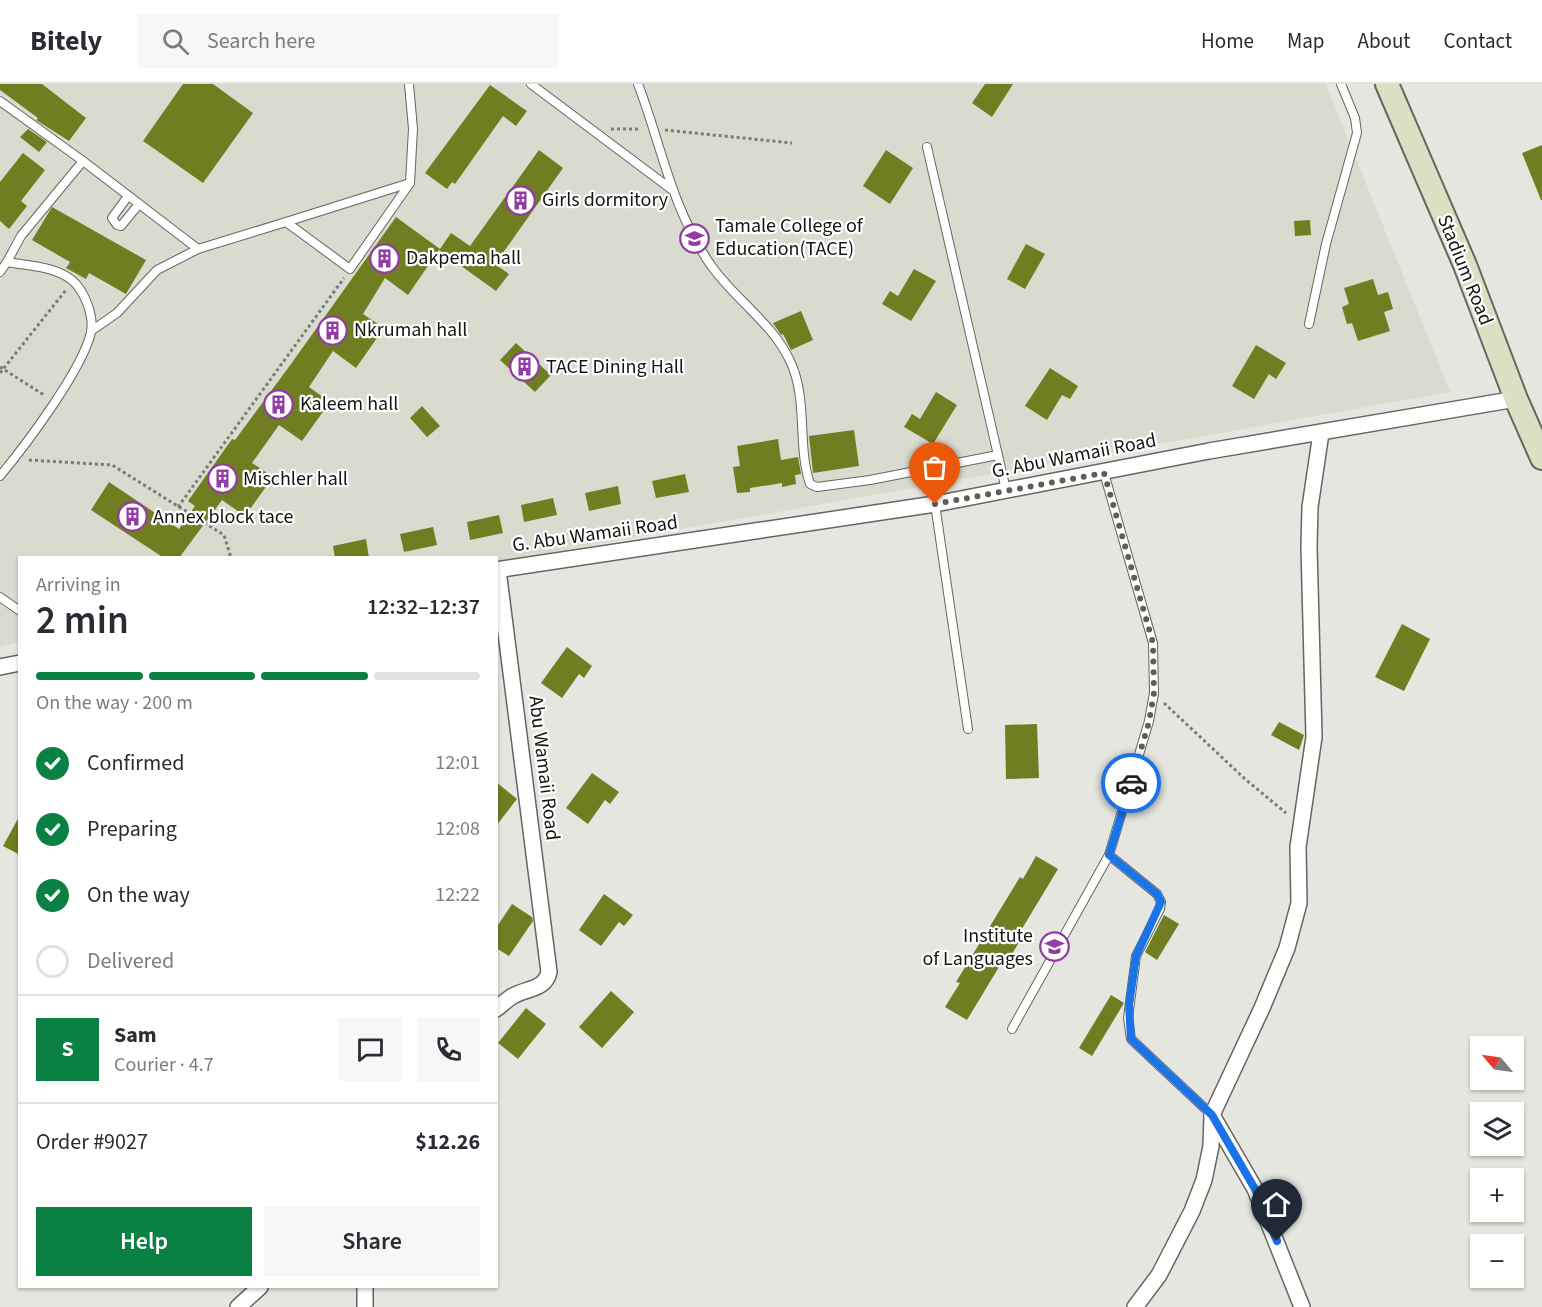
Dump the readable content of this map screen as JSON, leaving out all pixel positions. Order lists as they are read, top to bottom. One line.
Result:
{"streets":{"main road":["Stadium Road"],"street":["G. Abu Wamaii Road","Abu Wamaii Road"]},"crossings":[["Stadium Road","G. Abu Wamaii Road"]],"places":{"building":["Girls dormitory","Dakpema hall","Nkrumah hall","TACE Dining Hall","Kaleem hall","Mischler hall","Annex block tace"],"school or university":["Tamale College of Education(TACE)","Institute of Languages"]},"north":"top left","page":{"header":"Bitely","search":"Search here","nav":["Home","Map","About","Contact"],"heading":["2 min","Arriving in","12:32–12:37"],"panel":["Sam","Courier · 4.7","Order #9027","$12.26"],"bar":"On the way · 200 m","list":[["Confirmed","12:01"],["Preparing","12:08"],["On the way","12:22"],"Delivered"],"round":"S","map_buttons":["+","−"],"buttons":["Help","Share"]}}
